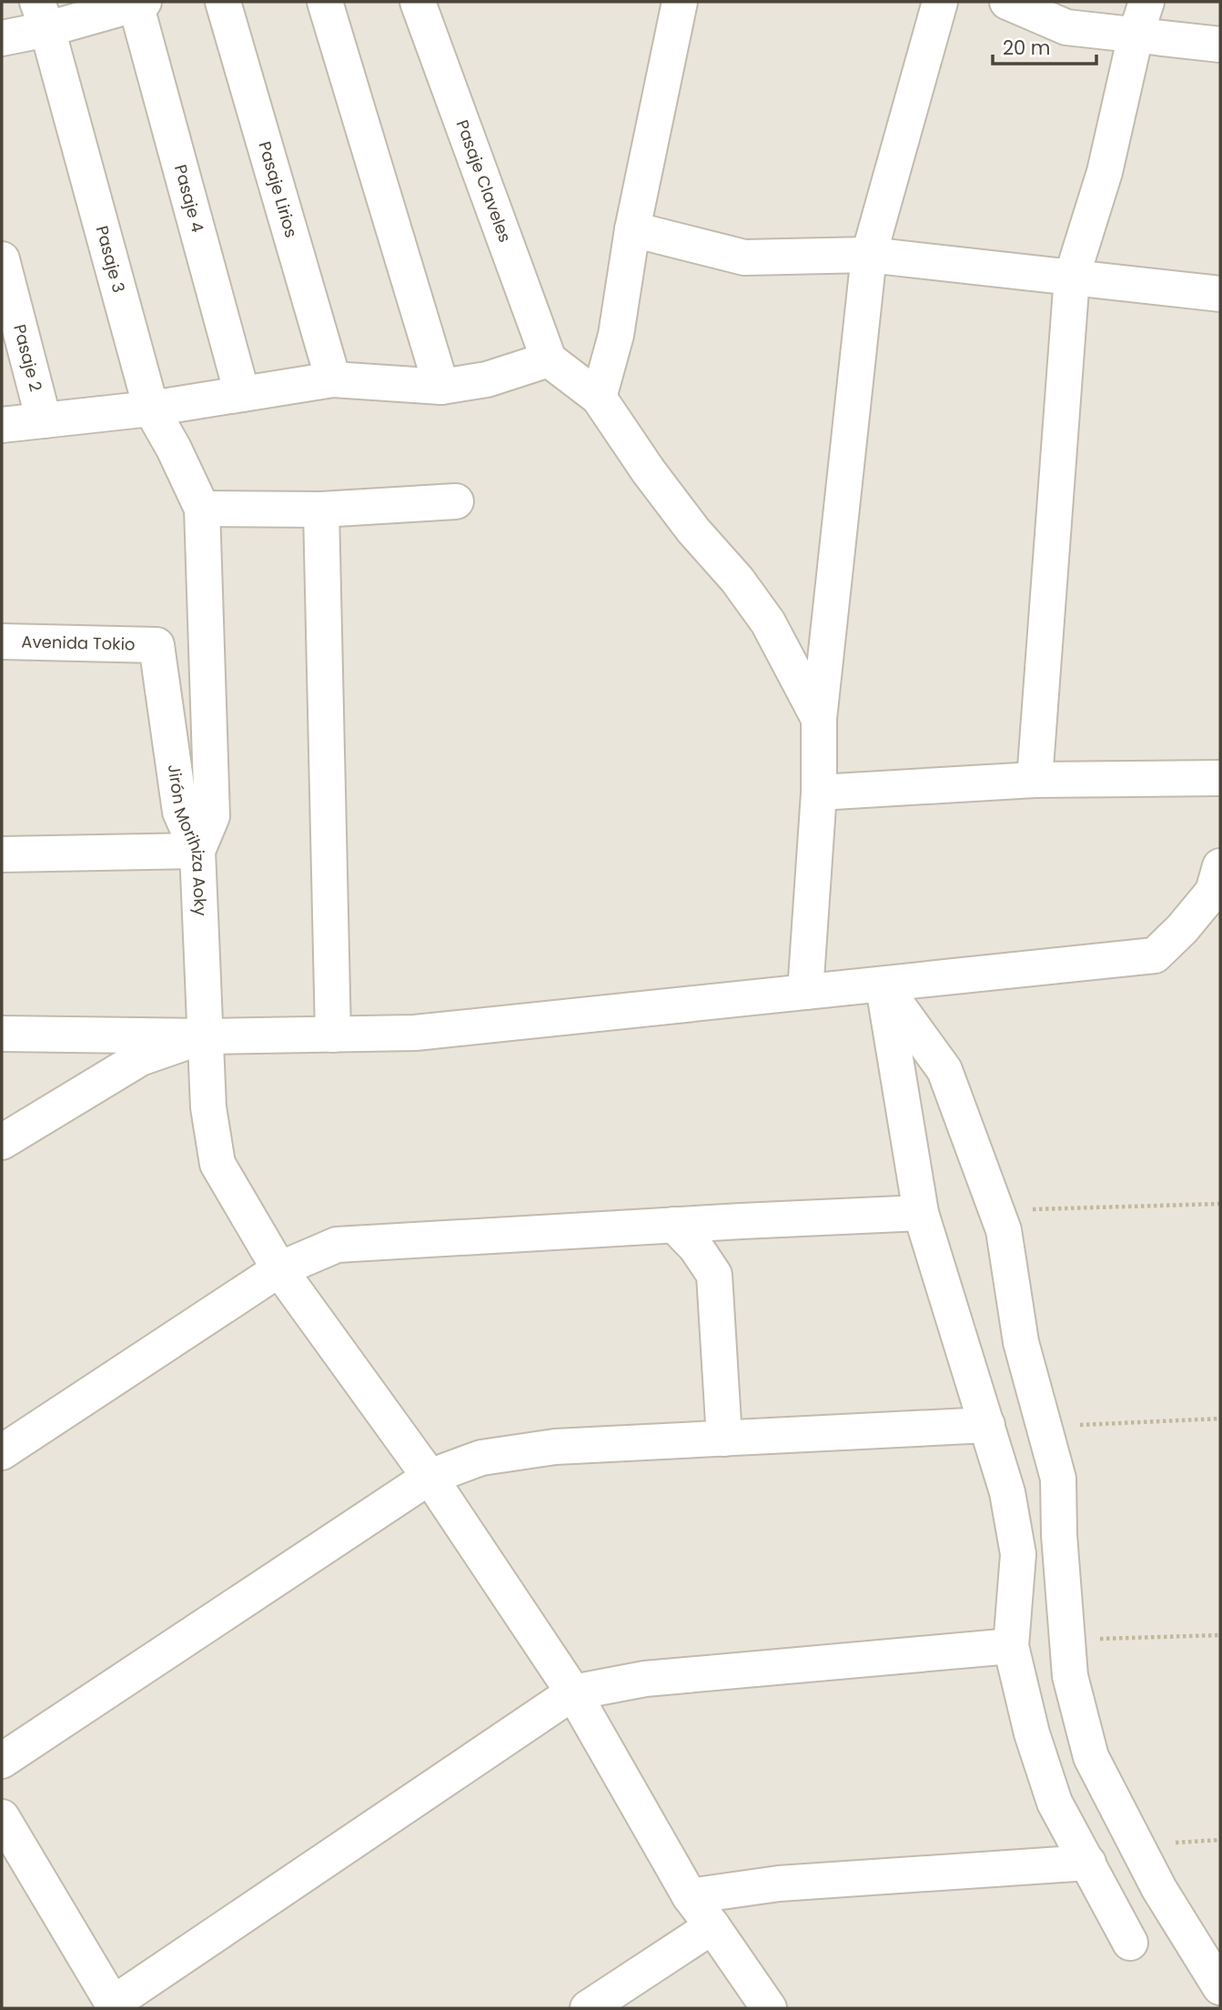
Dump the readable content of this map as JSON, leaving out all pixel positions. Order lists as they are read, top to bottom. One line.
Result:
{"streets":{"street":["Pasaje Claveles","Pasaje Lirios","Pasaje 4","Pasaje 3","Pasaje 2","Avenida Tokio","Jirón Morihiza Aoky"]},"crossings":[["Avenida Tokio","Jirón Morihiza Aoky"]],"scale_bar":"20 m"}
